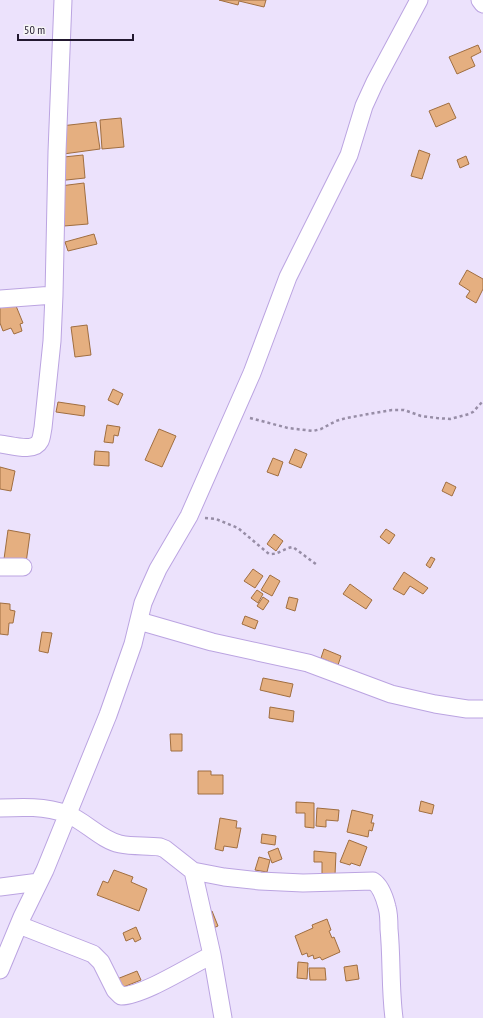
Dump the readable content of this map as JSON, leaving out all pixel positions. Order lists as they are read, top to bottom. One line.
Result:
{"scale_bar":"50 m"}
